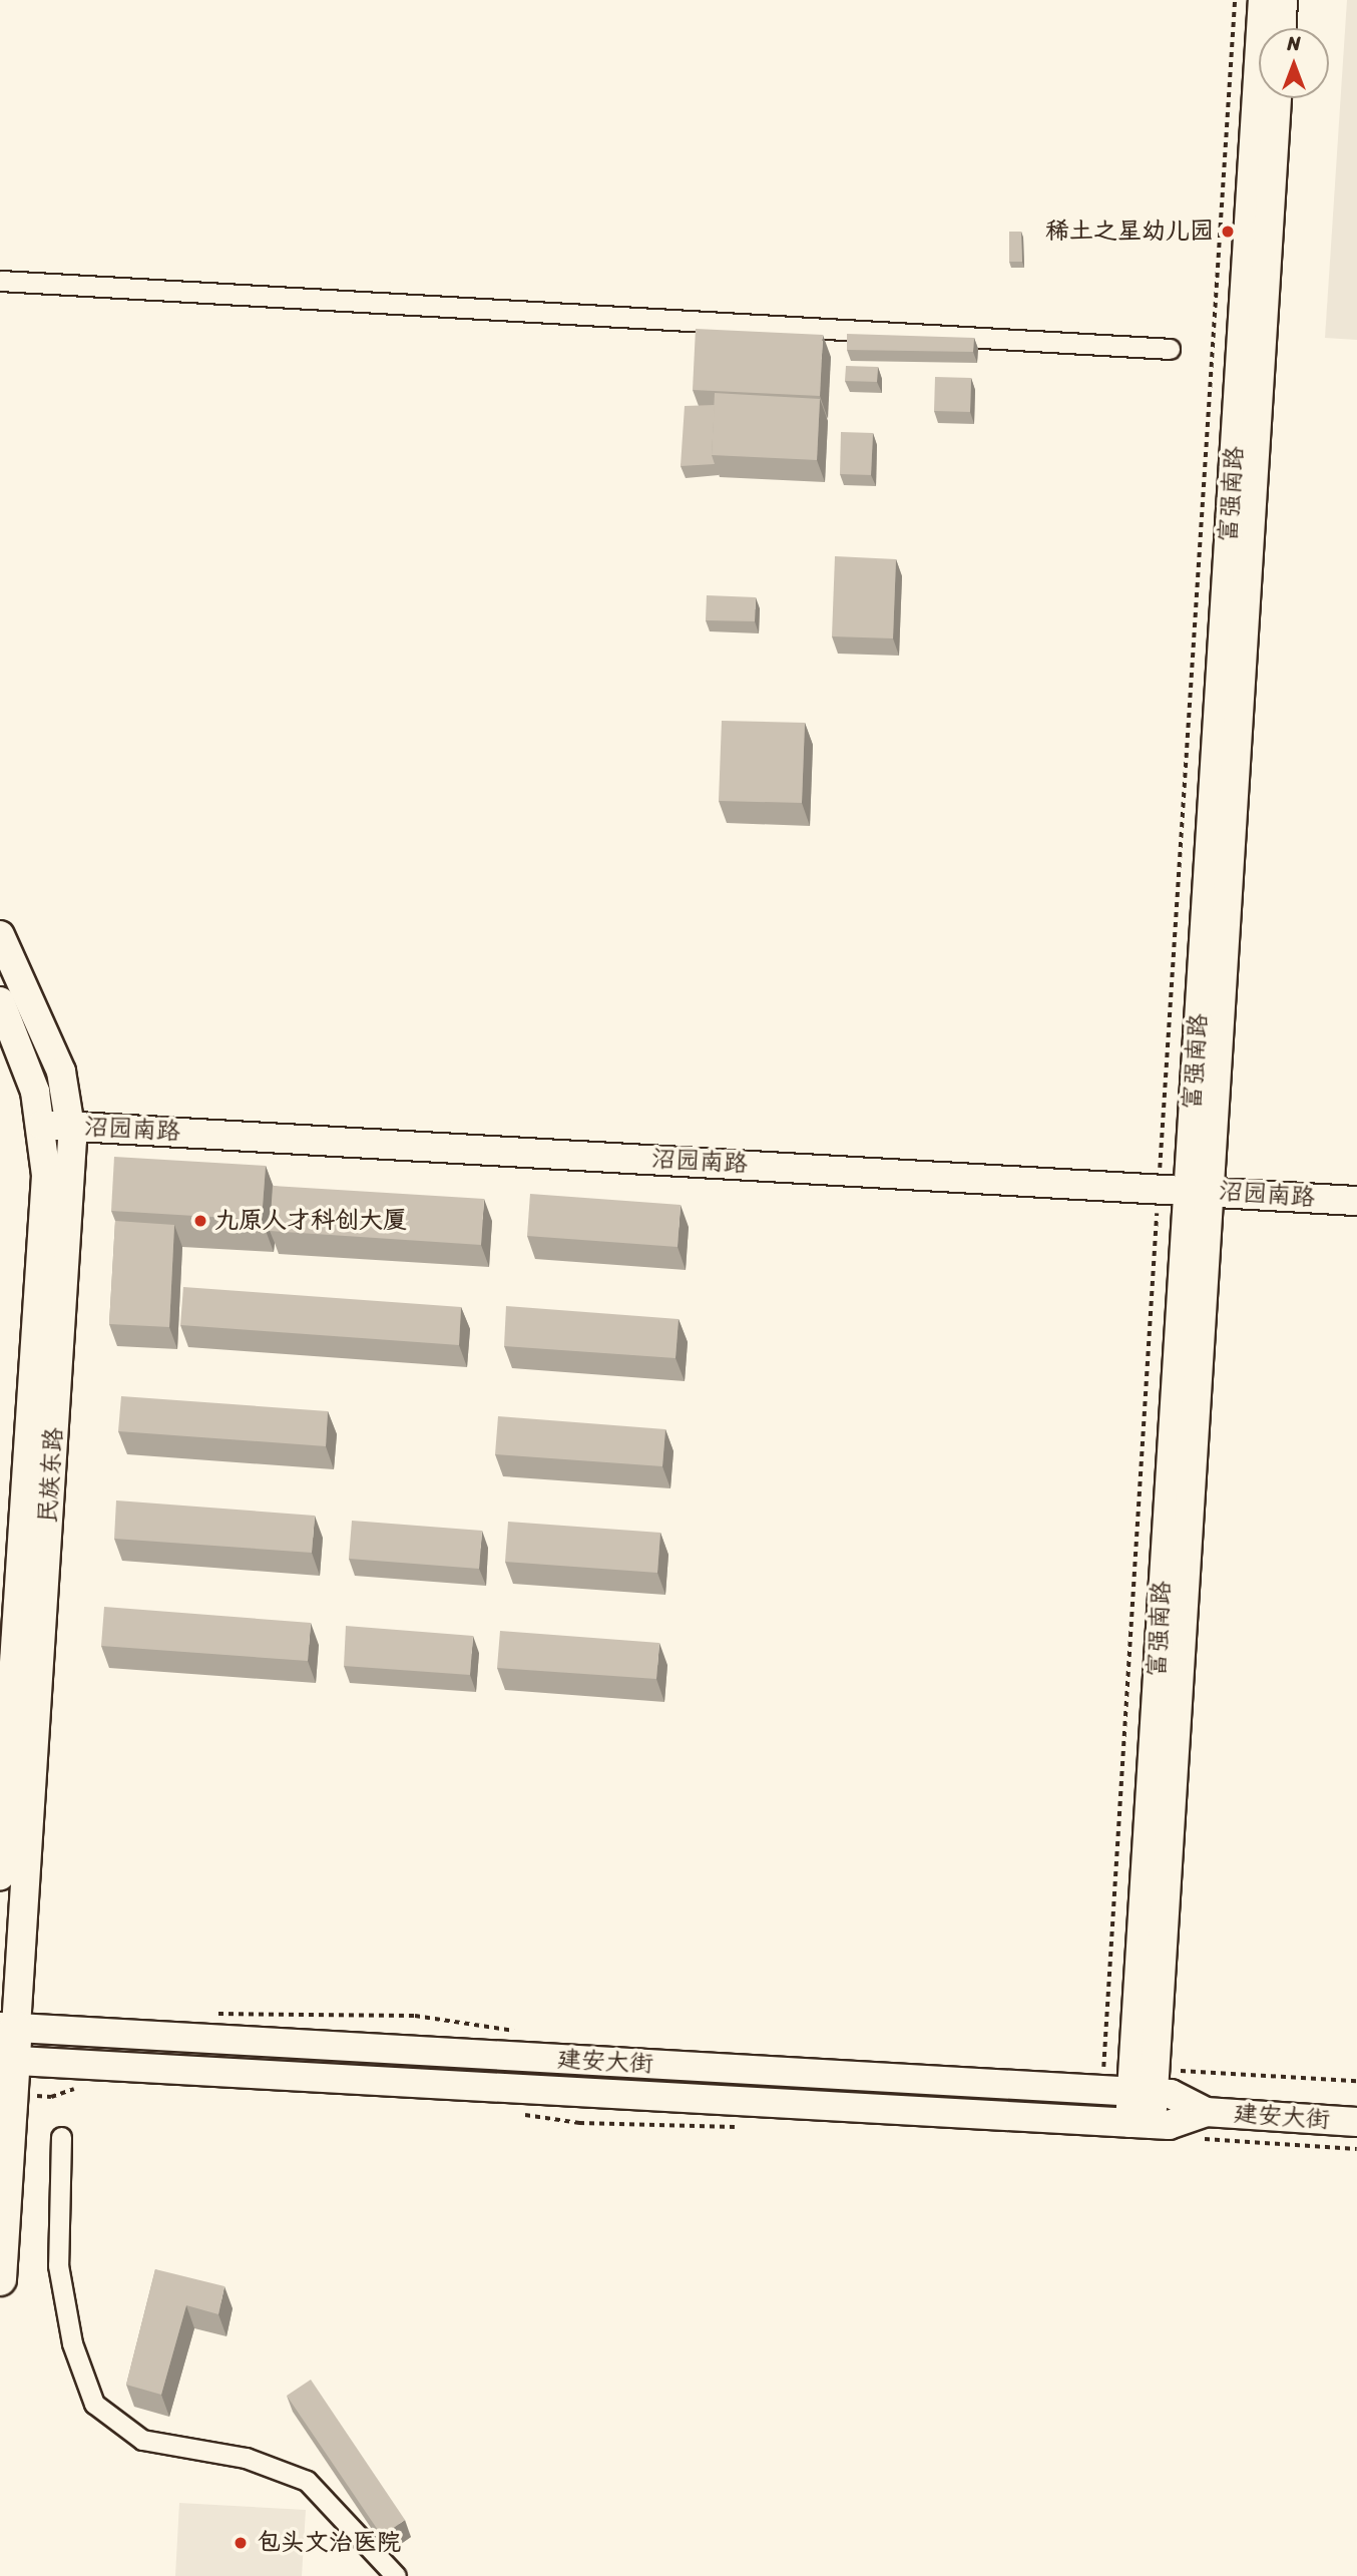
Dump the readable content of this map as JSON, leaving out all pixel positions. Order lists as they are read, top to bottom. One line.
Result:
{"streets":{"main road":["富强南路","沼园南路","民族东路","建安大街"]},"crossings":[["富强南路","沼园南路"],["富强南路","建安大街"],["沼园南路","民族东路"],["民族东路","建安大街"]],"places":["稀土之星幼儿园","九原人才科创大厦","包头文治医院"],"north":"top"}
